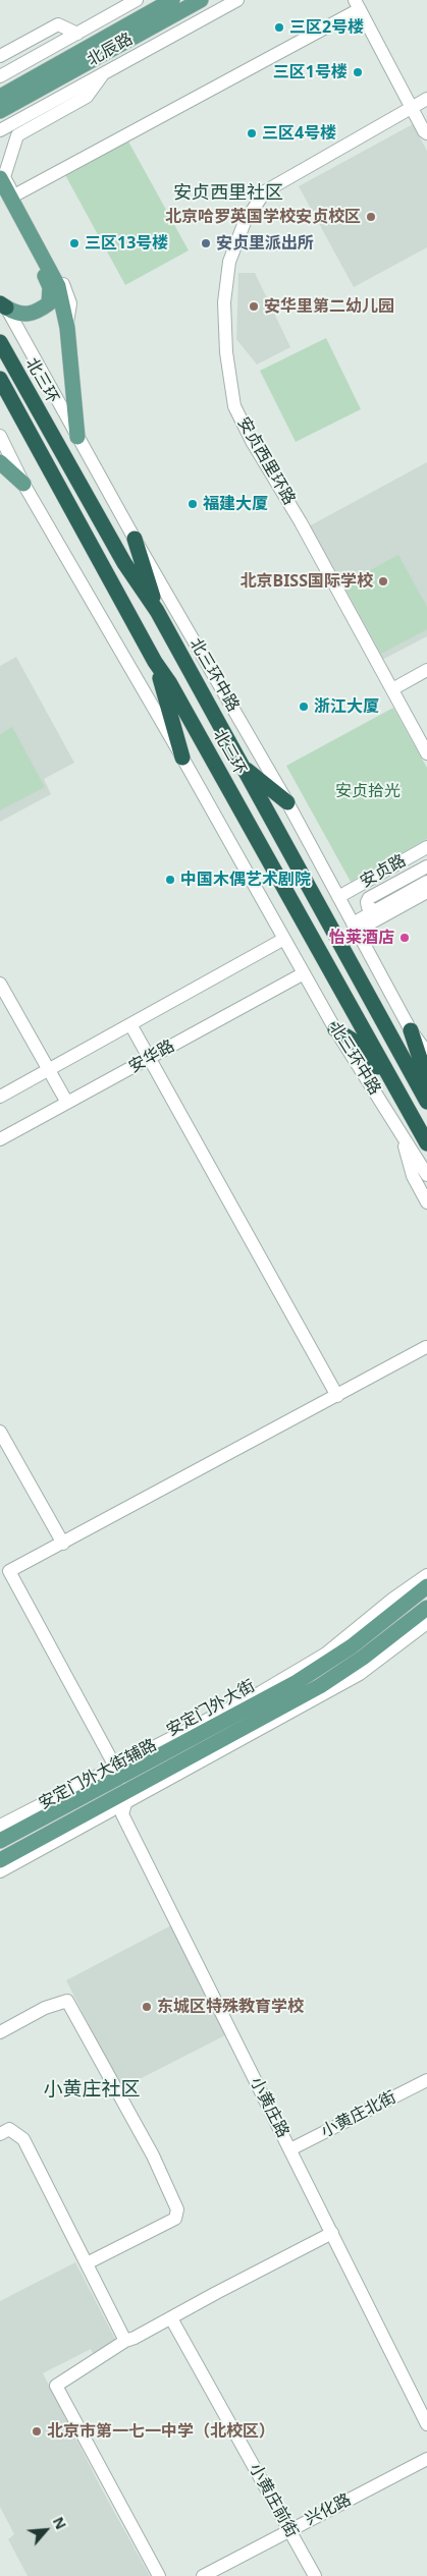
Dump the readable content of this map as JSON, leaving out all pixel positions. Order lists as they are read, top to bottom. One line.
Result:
{"streets":{"highway":["北三环"],"main road":["北辰路","安定门外大街"],"street":["安贞西里环路","北三环中路","安贞路","安华路","安定门外大街辅路","小黄庄路","小黄庄北街","小黄庄前街","兴化路"]},"crossings":[["北三环中路","安贞路"],["北三环中路","安华路"],["安定门外大街","安定门外大街辅路"],["安定门外大街","小黄庄路"],["安定门外大街辅路","小黄庄路"],["小黄庄路","小黄庄北街"],["小黄庄前街","兴化路"]],"districts":["安贞西里社区","小黄庄社区"],"parks":["安贞拾光"],"places":["三区2号楼","三区1号楼","三区4号楼","北京哈罗英国学校安贞校区","三区13号楼","安贞里派出所","安华里第二幼儿园","福建大厦","北京BISS国际学校","浙江大厦","中国木偶艺术剧院","怡莱酒店","东城区特殊教育学校","北京市第一七一中学（北校区）"],"north":"top right"}
